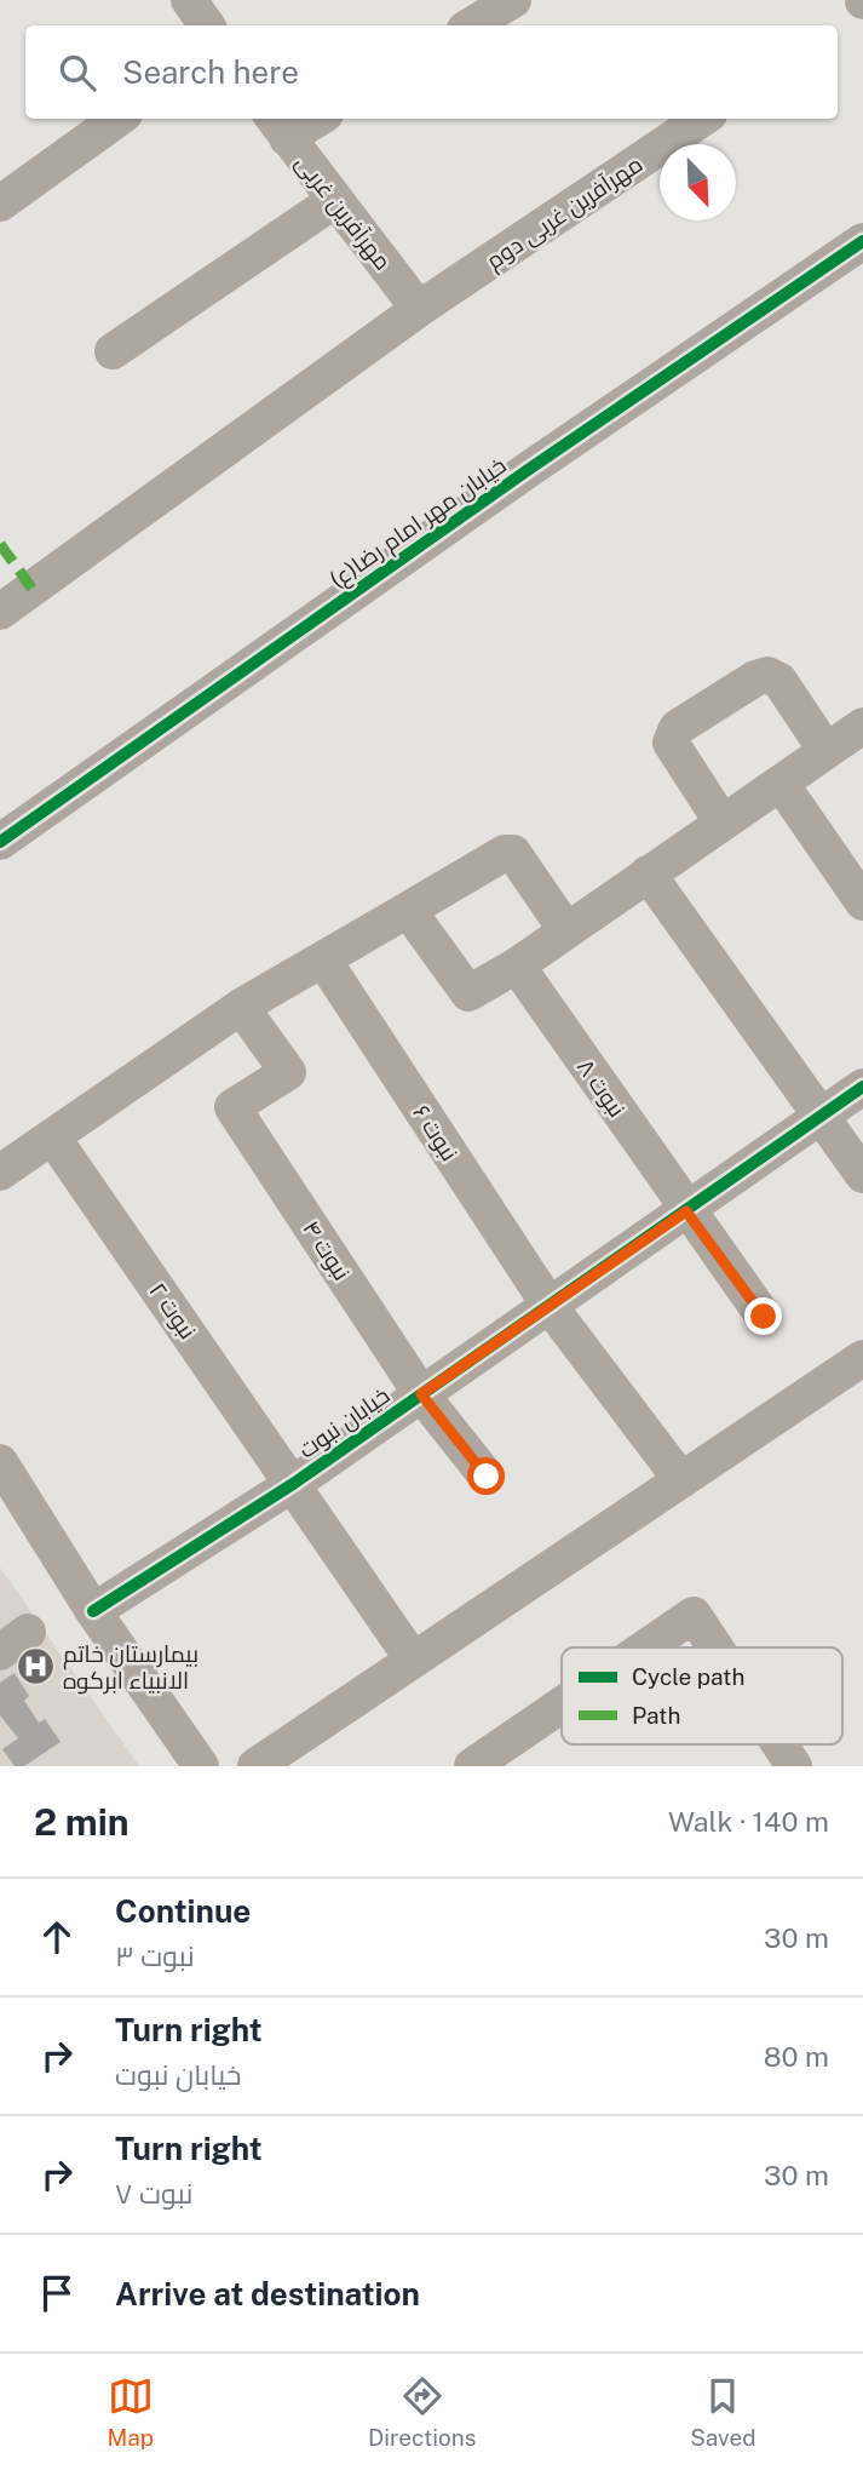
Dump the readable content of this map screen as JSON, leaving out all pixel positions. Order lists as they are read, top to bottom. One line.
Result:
{"streets":{"street":["مهرآفرین غربی","مهرآفرین غربی دوم","خیابان مهر امام رضا(ع)","نبوت ۸","نبوت ۶","نبوت ۴","نبوت ۲","خیابان نبوت"]},"crossings":[["مهرآفرین غربی","مهرآفرین غربی دوم"],["نبوت ۸","خیابان نبوت"],["نبوت ۶","خیابان نبوت"],["نبوت ۴","خیابان نبوت"],["نبوت ۲","خیابان نبوت"]],"places":{"hospital":["بیمارستان خاتم الانبیاء ابرکوه"]},"legend":["Cycle path","Path"],"north":"bottom right","page":{"search":"Search here","heading":["2 min","Walk · 140 m"],"list":[["Continue","نبوت ۳","30 m"],["Turn right","خیابان نبوت","80 m"],["Turn right","نبوت ۷","30 m"],"Arrive at destination"],"nav":["Map","Directions","Saved"]}}
